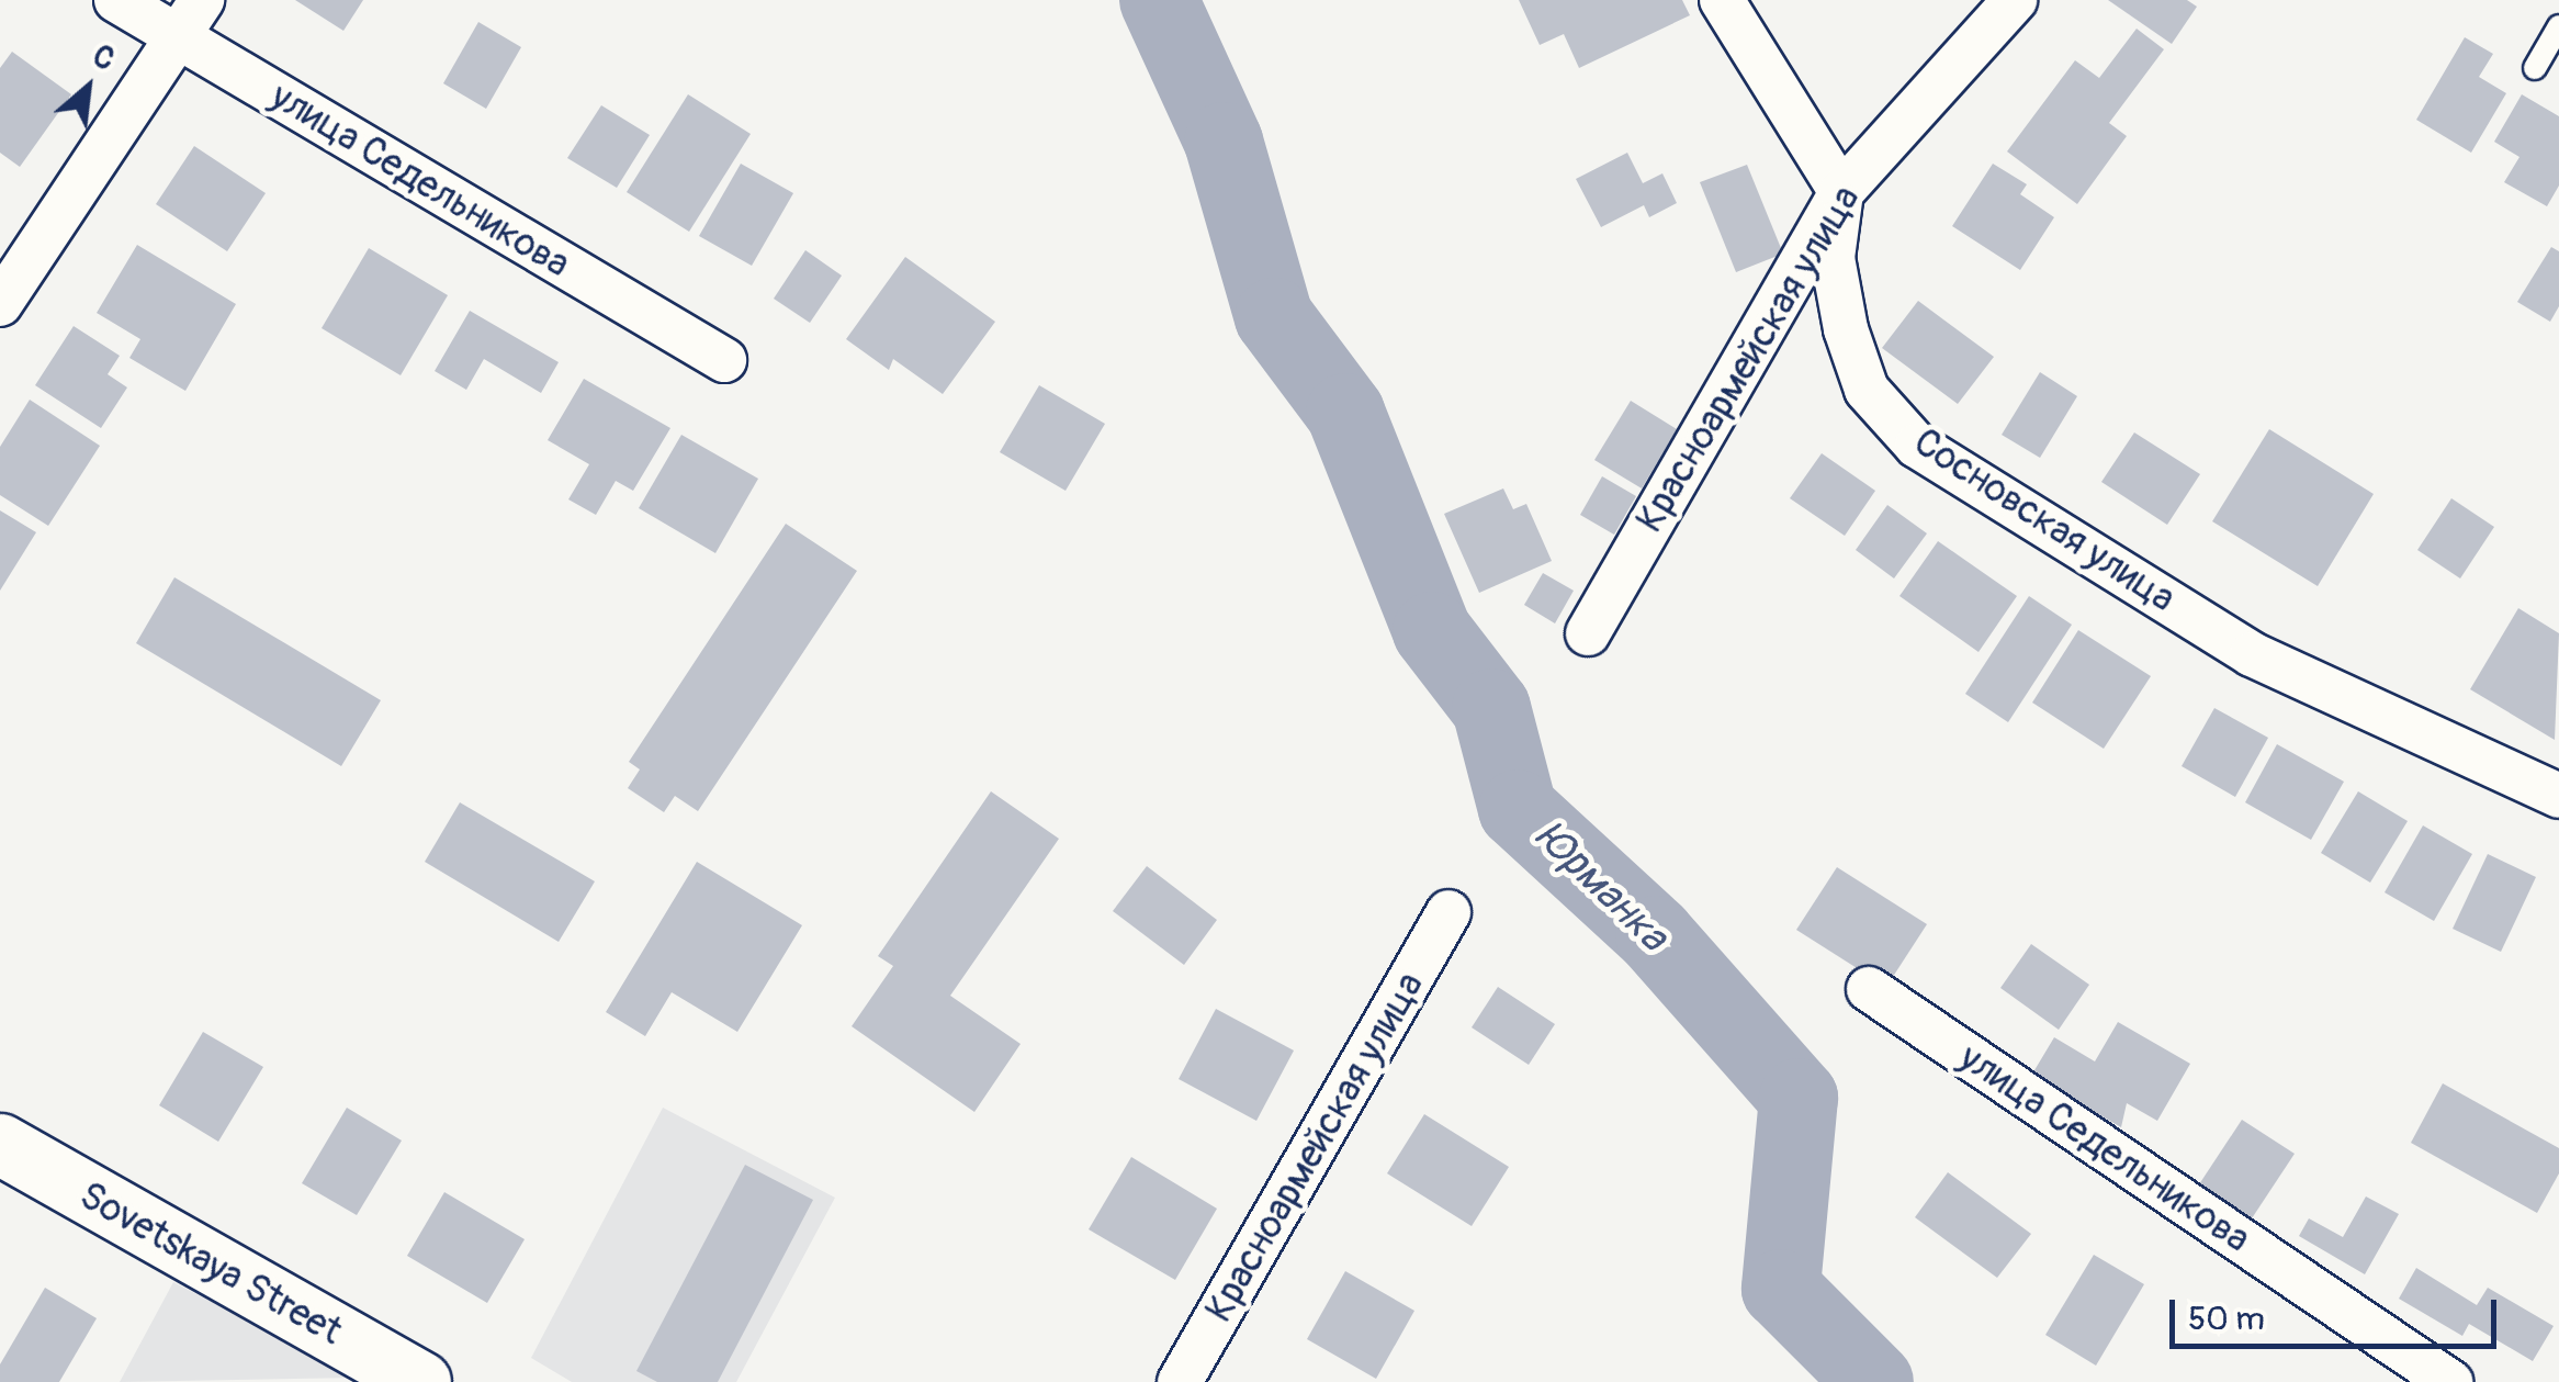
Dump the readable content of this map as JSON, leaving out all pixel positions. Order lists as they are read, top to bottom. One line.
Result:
{"streets":{"main road":["Sovetskaya Street"],"street":["улица Седельникова","Красноармейская улица","Сосновская улица"]},"crossings":[["Красноармейская улица","Сосновская улица"]],"water":["Юрманка"],"scale_bar":"50 m","north":"top right"}
